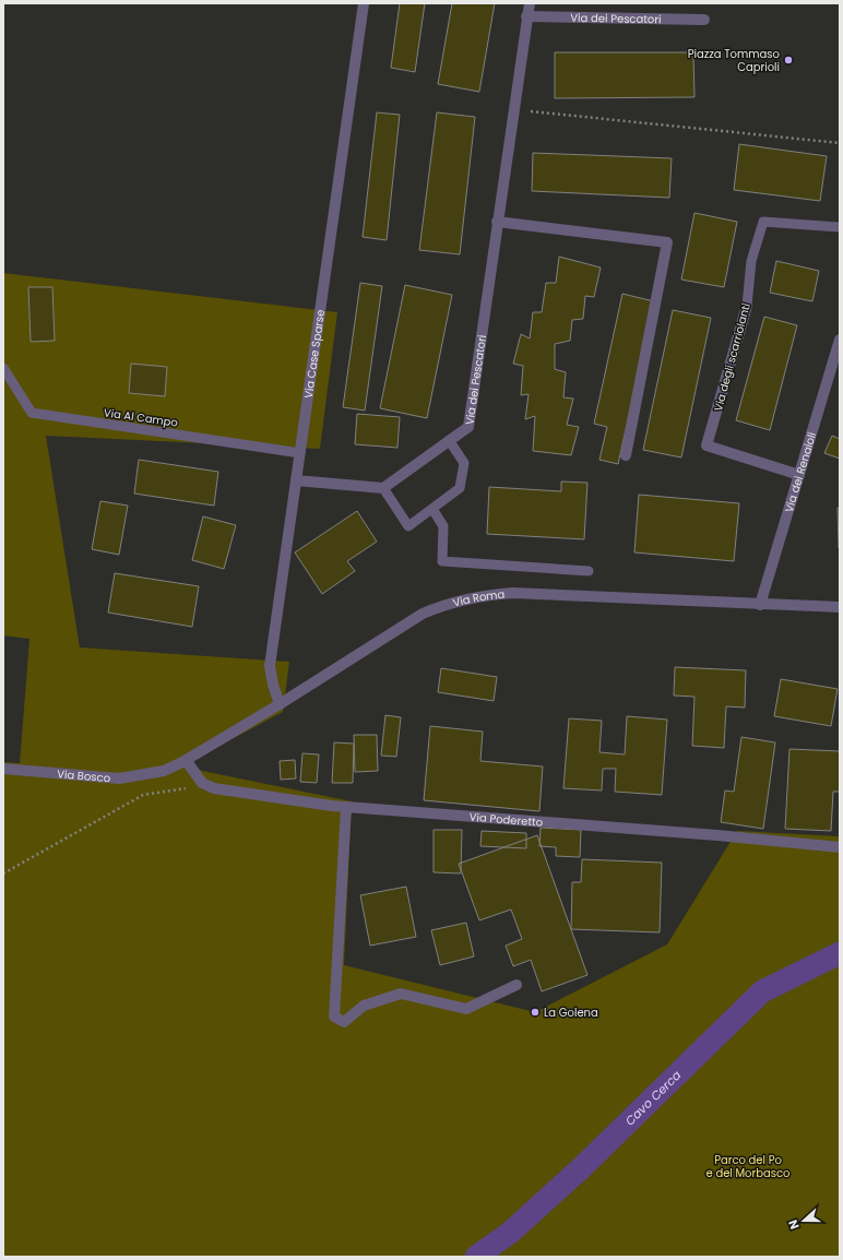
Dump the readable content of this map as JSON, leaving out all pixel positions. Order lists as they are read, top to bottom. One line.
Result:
{"streets":{"street":["Via dei Pescatori","Via Case Sparse","Via degli scarriolanti","Via dei Renaioli","Via Roma","Via Bosco","Via Poderetto"],"lane":["Via Al Campo"]},"crossings":[["Via Case Sparse","Via Al Campo"],["Via Case Sparse","Via Roma"],["Via degli scarriolanti","Via dei Renaioli"],["Via dei Renaioli","Via Roma"],["Via Roma","Via Bosco"],["Via Roma","Via Poderetto"]],"water":["Cavo Cerca"],"parks":["Parco del Po e del Morbasco"],"places":["Piazza Tommaso Caprioli","La Golena"],"north":"left"}
